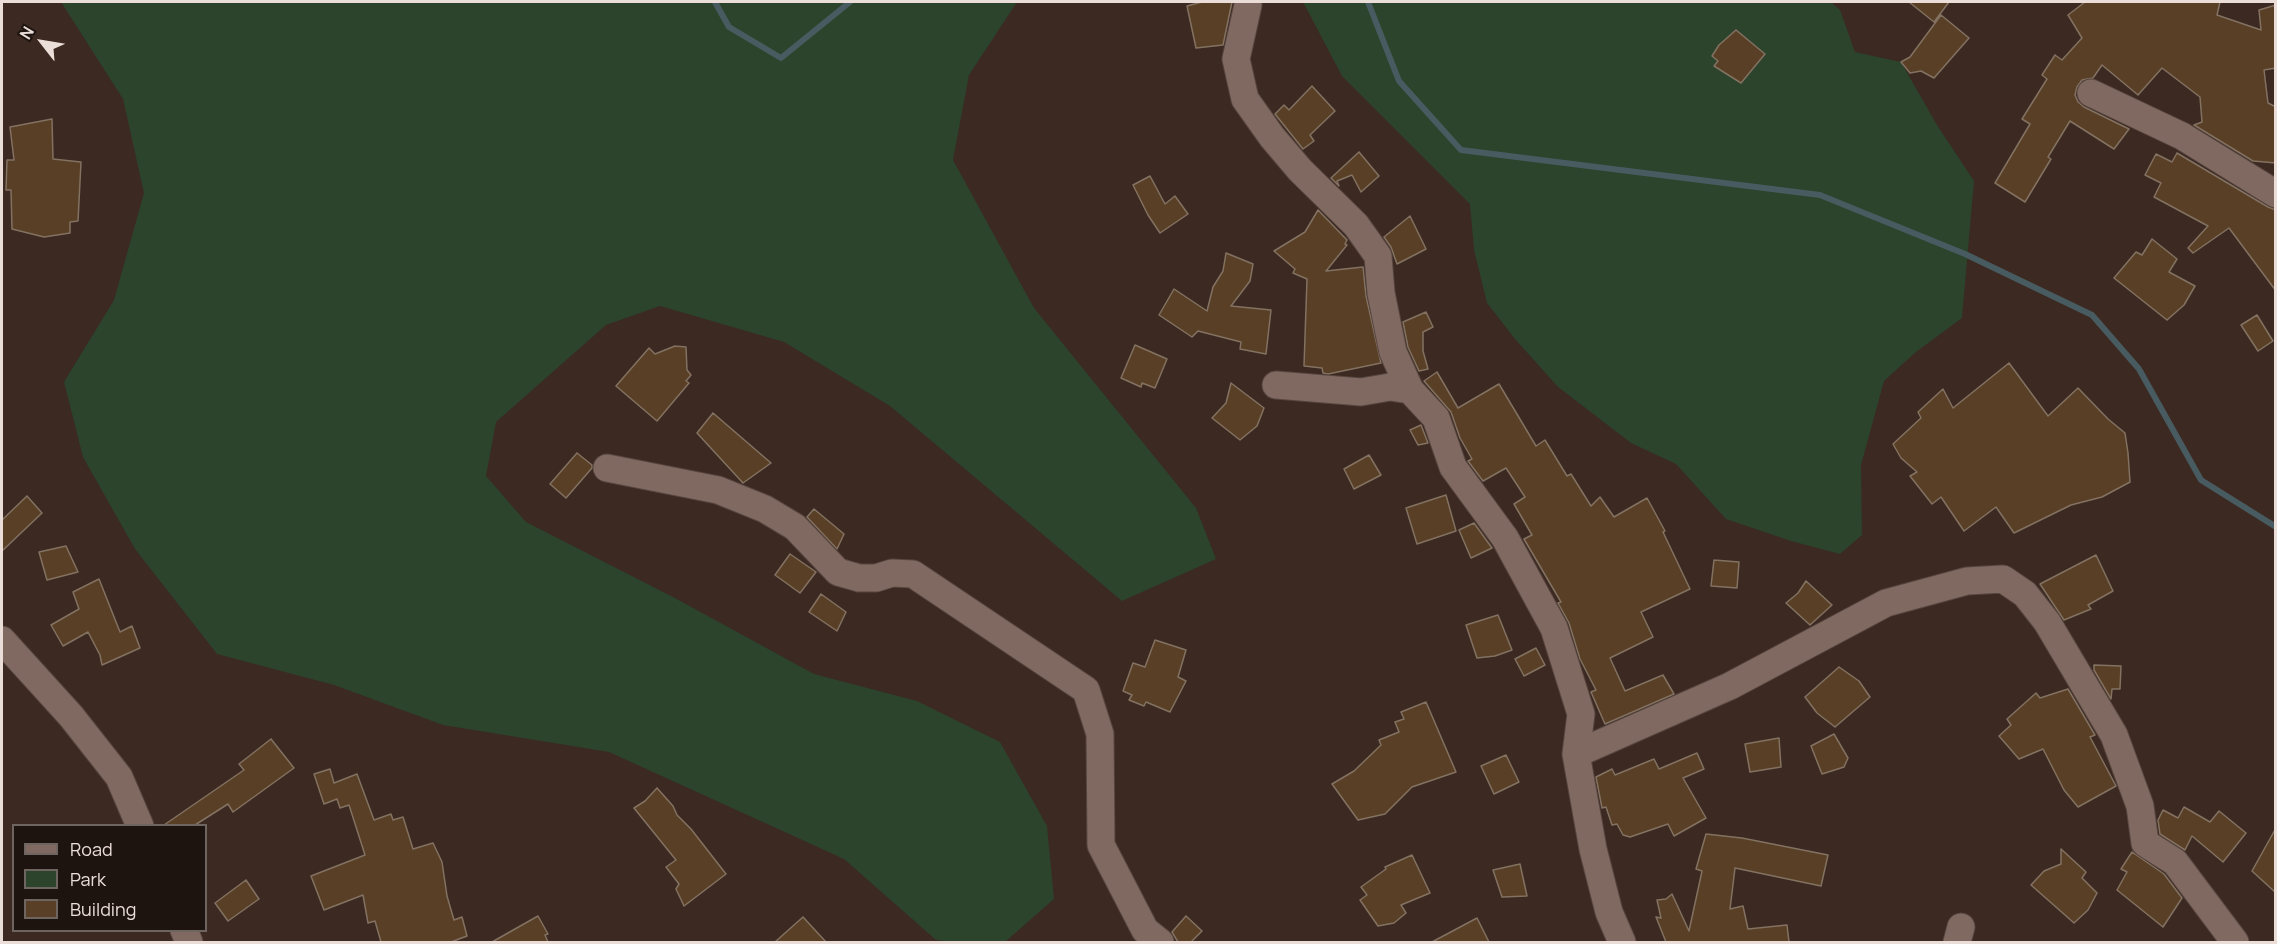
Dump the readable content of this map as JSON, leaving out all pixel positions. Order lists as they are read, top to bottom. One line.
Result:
{"legend":["Road","Park","Building"],"north":"top left"}
